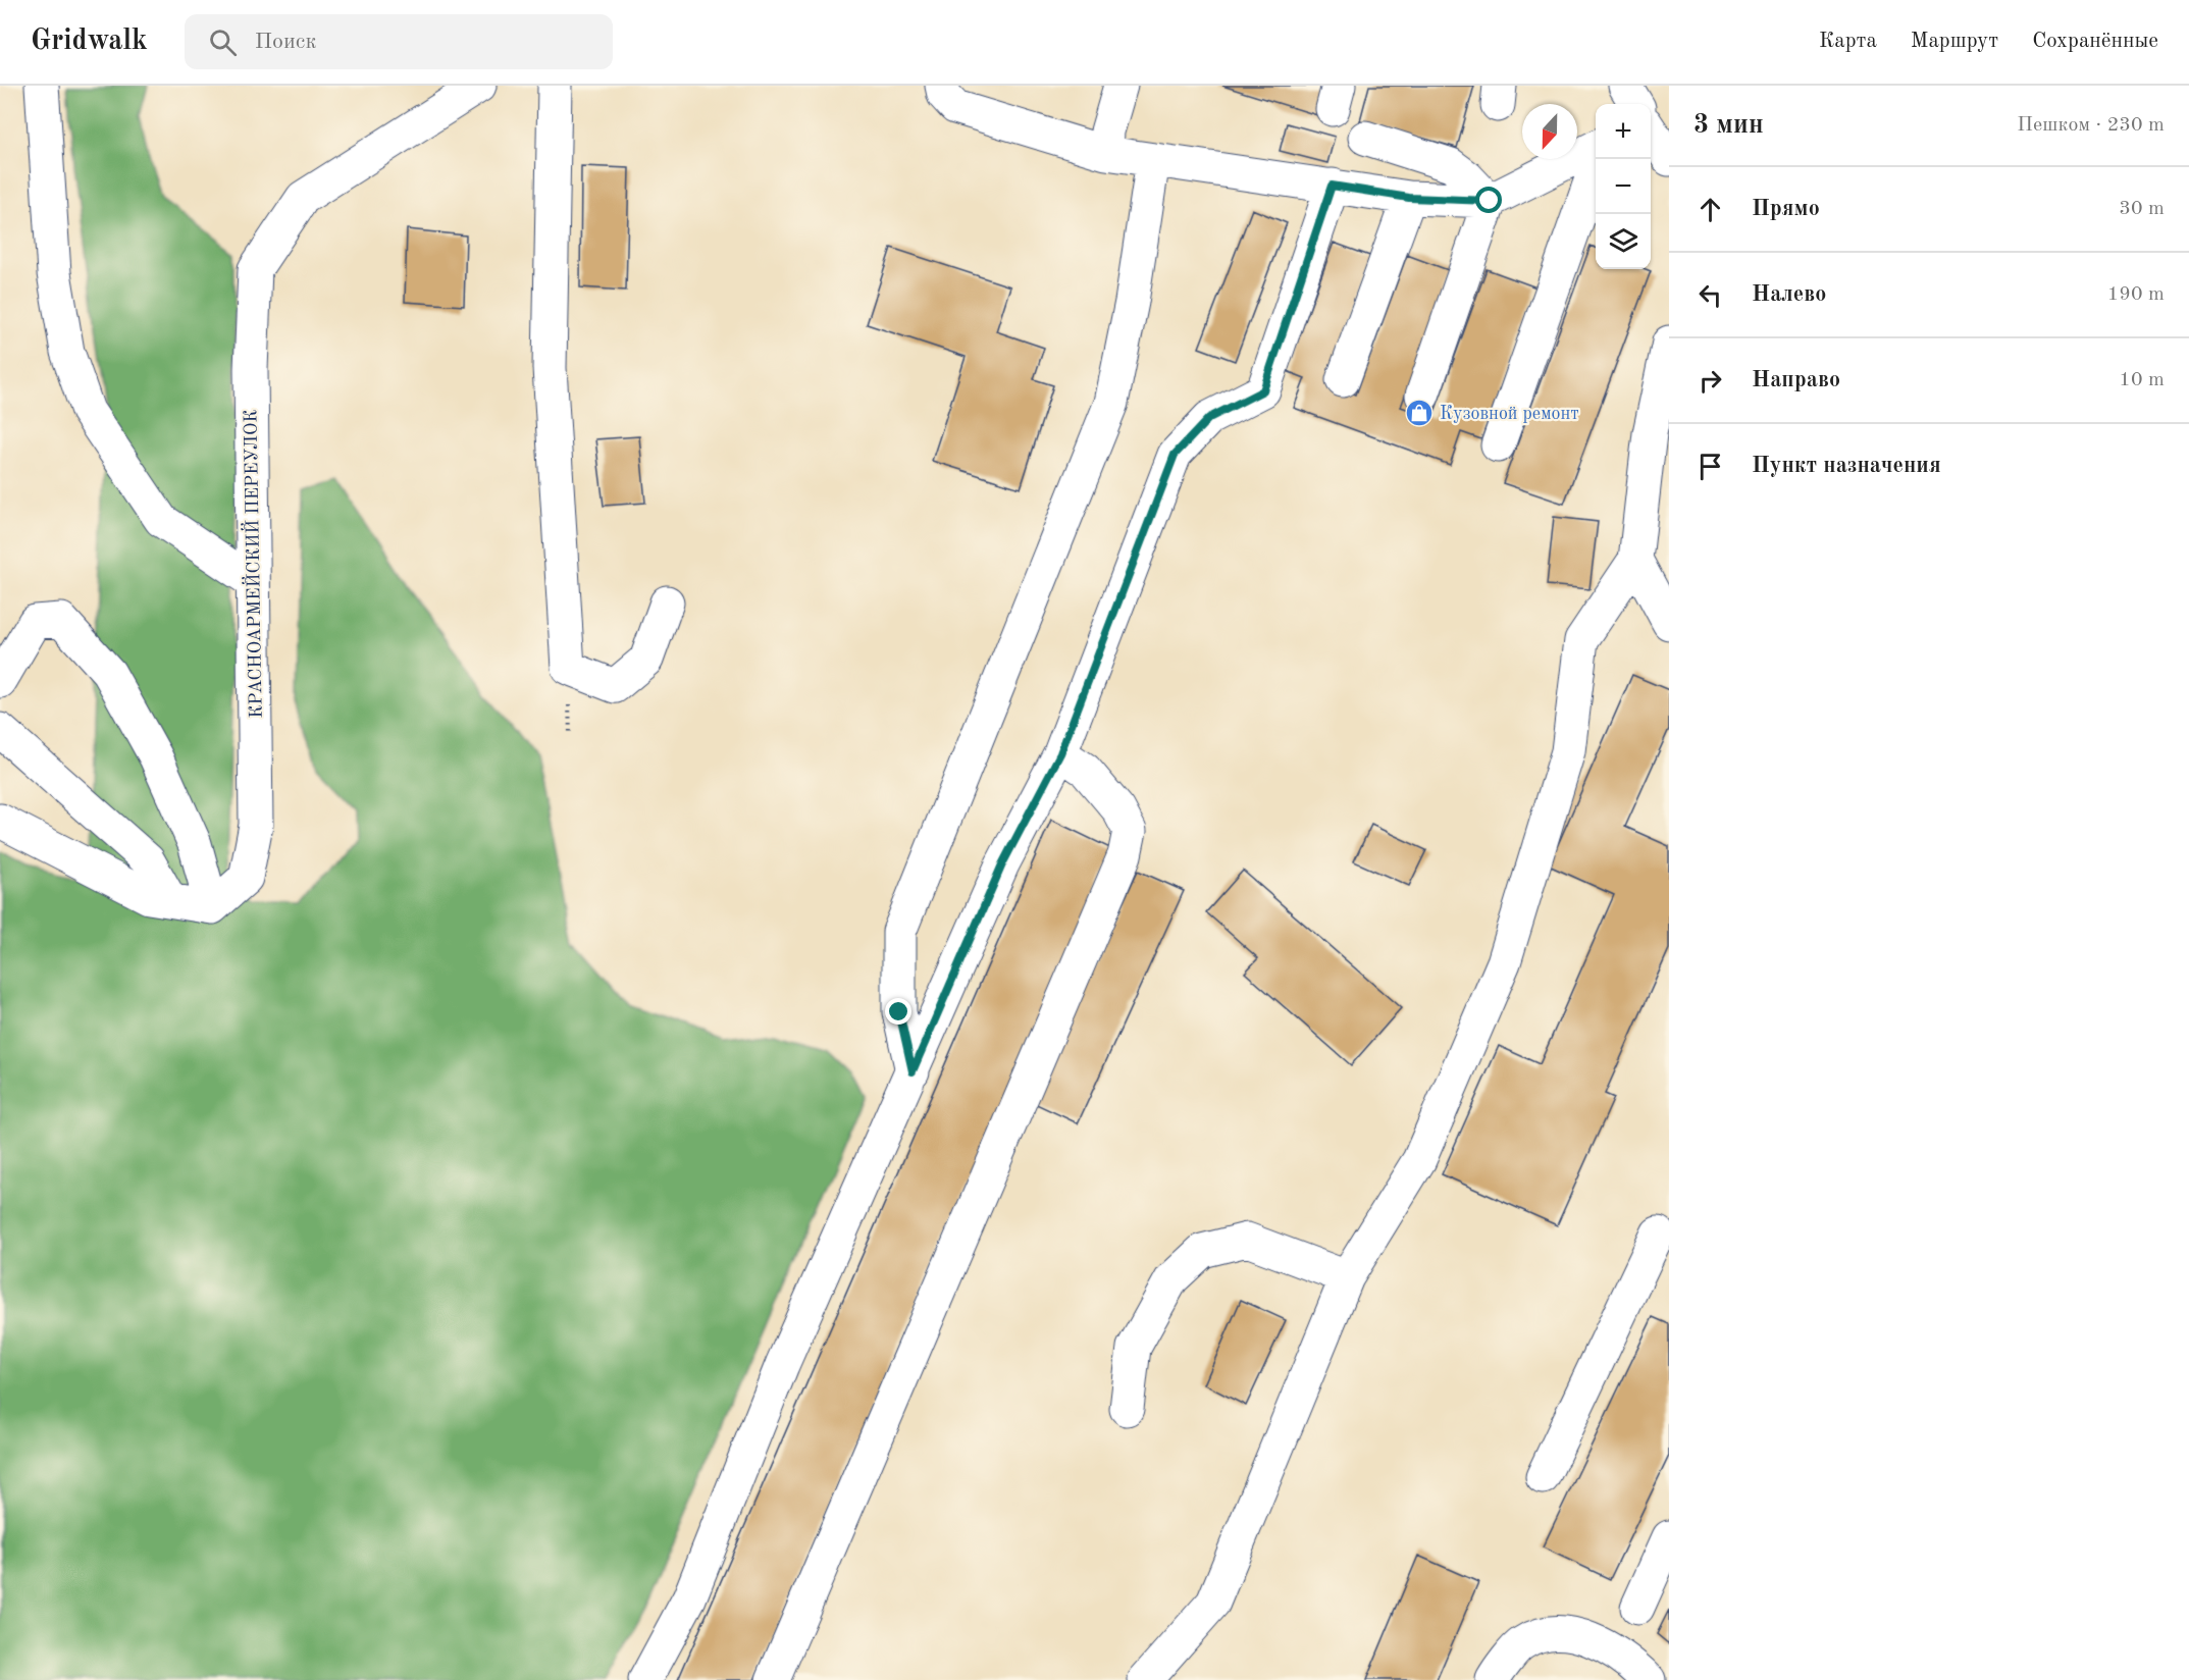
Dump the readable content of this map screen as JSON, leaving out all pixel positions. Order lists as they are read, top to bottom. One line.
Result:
{"streets":{"street":["КРАСНОАРМЕЙСКИЙ ПЕРЕУЛОК"]},"places":{"shop":["Кузовной ремонт"]},"north":"bottom","page":{"header":"Gridwalk","search":"Поиск","nav":["Карта","Маршрут","Сохранённые"],"heading":["3 мин","Пешком · 230 m"],"map_buttons":["+","−"],"list":[["Прямо","30 m"],["Налево","190 m"],["Направо","10 m"],"Пункт назначения"]}}
